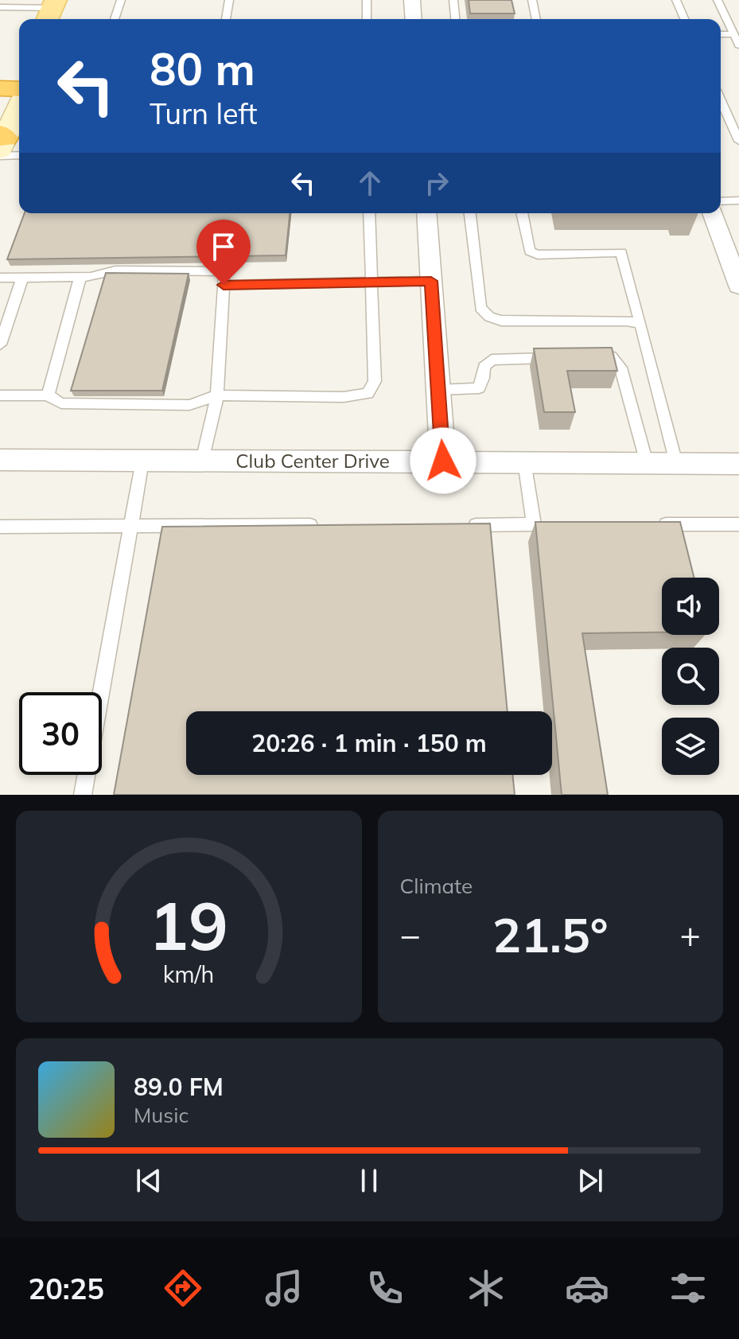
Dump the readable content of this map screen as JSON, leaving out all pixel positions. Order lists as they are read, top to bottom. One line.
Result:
{"streets":{"street":["Club Center Drive"]},"page":{"turn":["80 m","Turn left"],"limit":"30","trip":"20:26 · 1 min · 150 m","tile":"Climate","heat":["−","21.5°","+"],"song":["89.0 FM","Music"],"tabs":"20:25","gauge":["19","km/h"]}}
